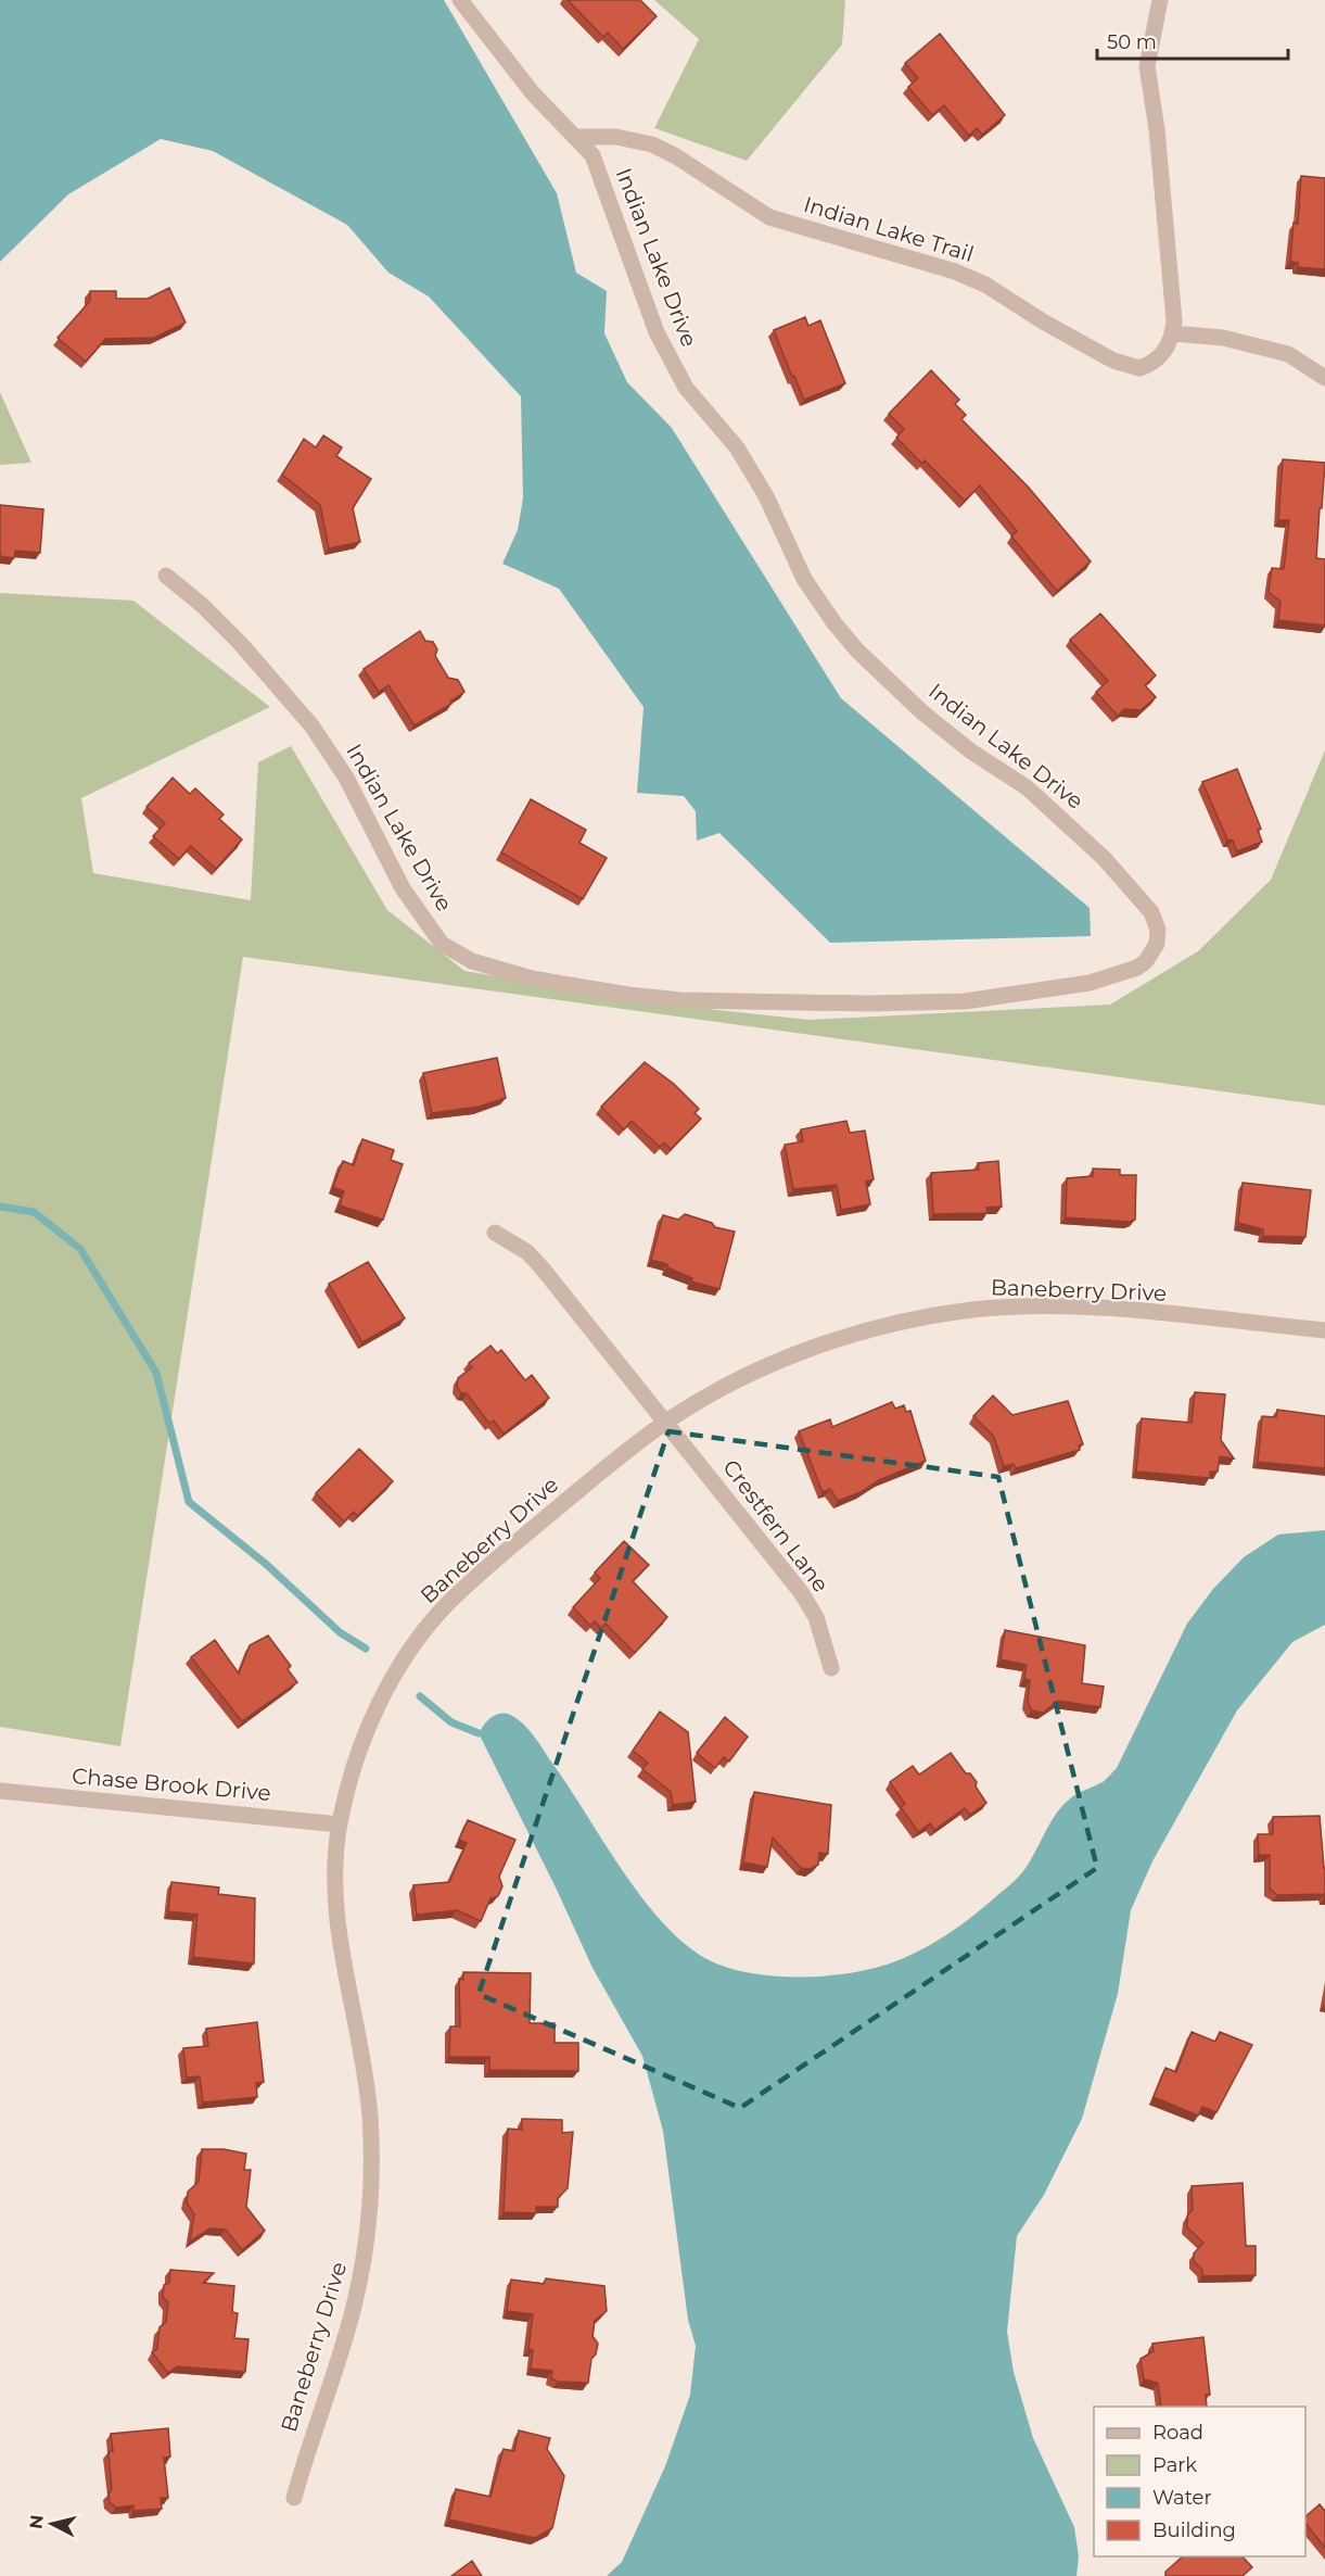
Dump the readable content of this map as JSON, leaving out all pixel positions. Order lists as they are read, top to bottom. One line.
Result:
{"streets":{"street":["Indian Lake Trail","Indian Lake Drive","Baneberry Drive","Crestfern Lane","Chase Brook Drive"]},"crossings":[["Indian Lake Trail","Indian Lake Drive"],["Baneberry Drive","Crestfern Lane"],["Baneberry Drive","Chase Brook Drive"]],"legend":["Road","Park","Water","Building"],"scale_bar":"50 m","north":"left"}
